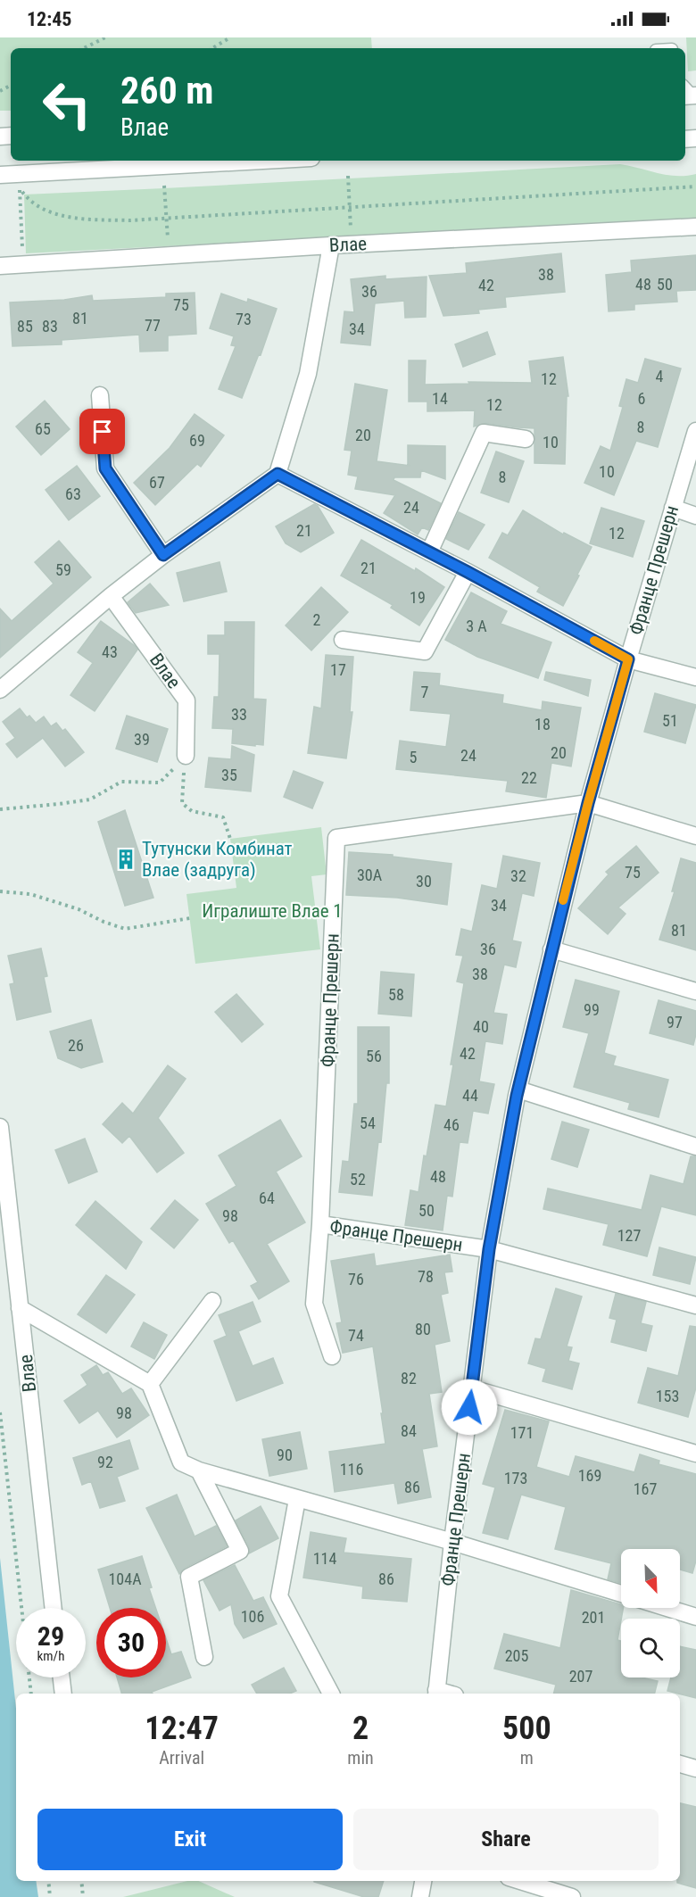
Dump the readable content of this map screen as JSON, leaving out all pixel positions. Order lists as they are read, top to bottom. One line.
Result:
{"streets":{"street":["Влае","Францe Прешерн","Франце Прешерн"]},"crossings":[["Францe Прешерн","Франце Прешерн"]],"parks":["Игралиште Влае 1"],"places":{"building":["Тутунски Комбинат Влае (задруга)"]},"house_numbers":["38","48","50","42","36","75","81","73","77","85","83","34","4","12","14","6","12","8","65","20","69","10","10","8","67","63","24","21","12","21","59","19","2","3 А","43","17","7","33","51","18","39","20","24","5","35","22","75","30A","32","30","34","81","36","38","58","99","97","40","26","42","56","44","54","46","48","52","64","50","98","127","78","76","80","74","82","153","98","84","171","90","92","116","169","173","86","167","114","104А","86","106","201","205","207"],"north":"bottom right","page":{"status":"12:45","turn":["260 m","Влае"],"speed":"29 km/h","limit":"30","eta":["12:47","Arrival","2","min","500","m"],"buttons":["Exit","Share"]}}
